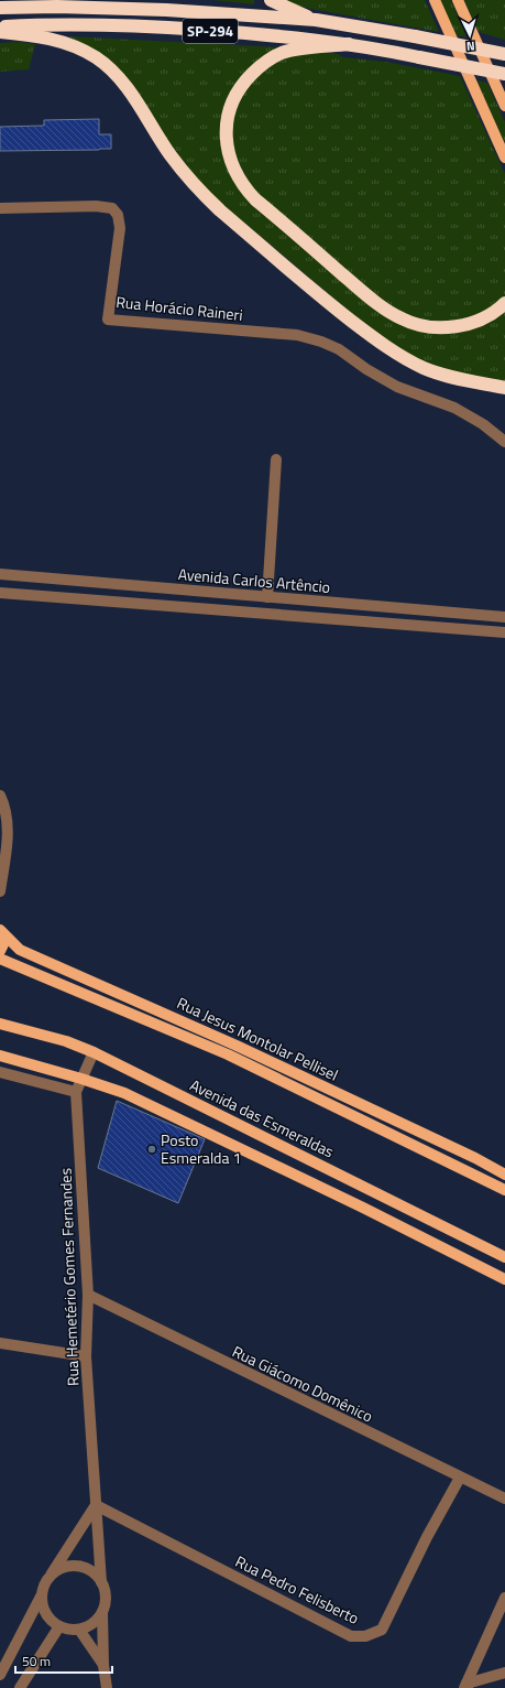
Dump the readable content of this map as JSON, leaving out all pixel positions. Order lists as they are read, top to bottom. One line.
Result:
{"streets":{"highway":["SP-294"],"main road":["Rua Jesus Montolar Pellisel","Avenida das Esmeraldas"],"street":["Rua Horácio Raineri","Avenida Carlos Artêncio","Rua Hemetério Gomes Fernandes","Rua Giácomo Domênico","Rua Pedro Felisberto"]},"crossings":[["Avenida das Esmeraldas","Rua Hemetério Gomes Fernandes"],["Rua Hemetério Gomes Fernandes","Rua Giácomo Domênico"],["Rua Hemetério Gomes Fernandes","Rua Pedro Felisberto"],["Rua Giácomo Domênico","Rua Pedro Felisberto"]],"places":["Posto Esmeralda 1"],"scale_bar":"50 m","north":"bottom"}
